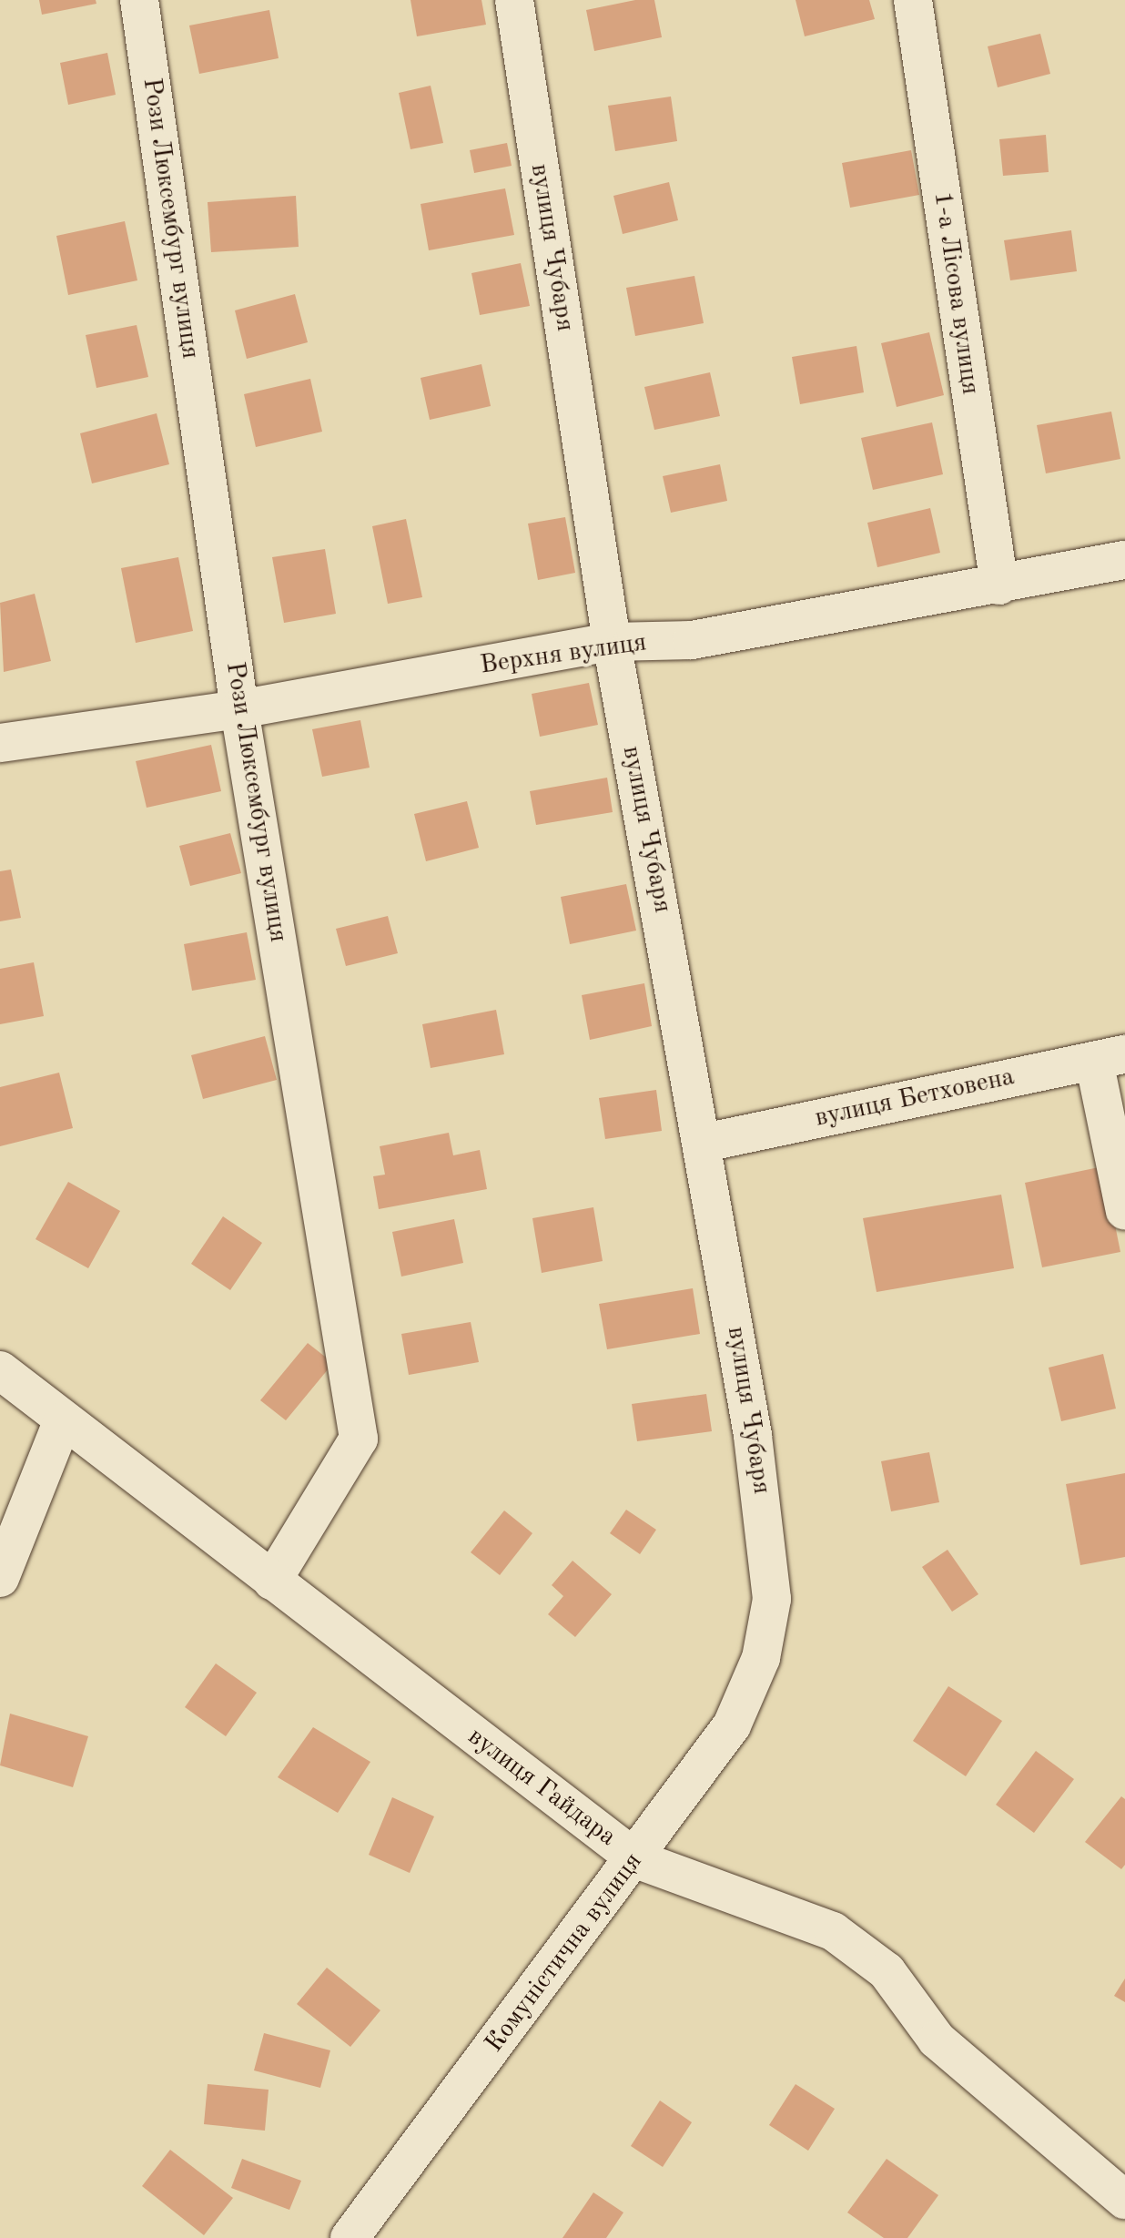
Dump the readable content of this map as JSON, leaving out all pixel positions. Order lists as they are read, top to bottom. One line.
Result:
{"streets":{"street":["Рози Люксембург вулиця","вулиця Чубаря","1-а Лісова вулиця","Верхня вулиця","вулиця Бетховена","вулиця Гайдара","Комуністична вулиця"]},"crossings":[["Рози Люксембург вулиця","Верхня вулиця"],["Рози Люксембург вулиця","вулиця Гайдара"],["вулиця Чубаря","Верхня вулиця"],["вулиця Чубаря","вулиця Бетховена"],["вулиця Чубаря","Комуністична вулиця"],["1-а Лісова вулиця","Верхня вулиця"],["вулиця Гайдара","Комуністична вулиця"]]}
